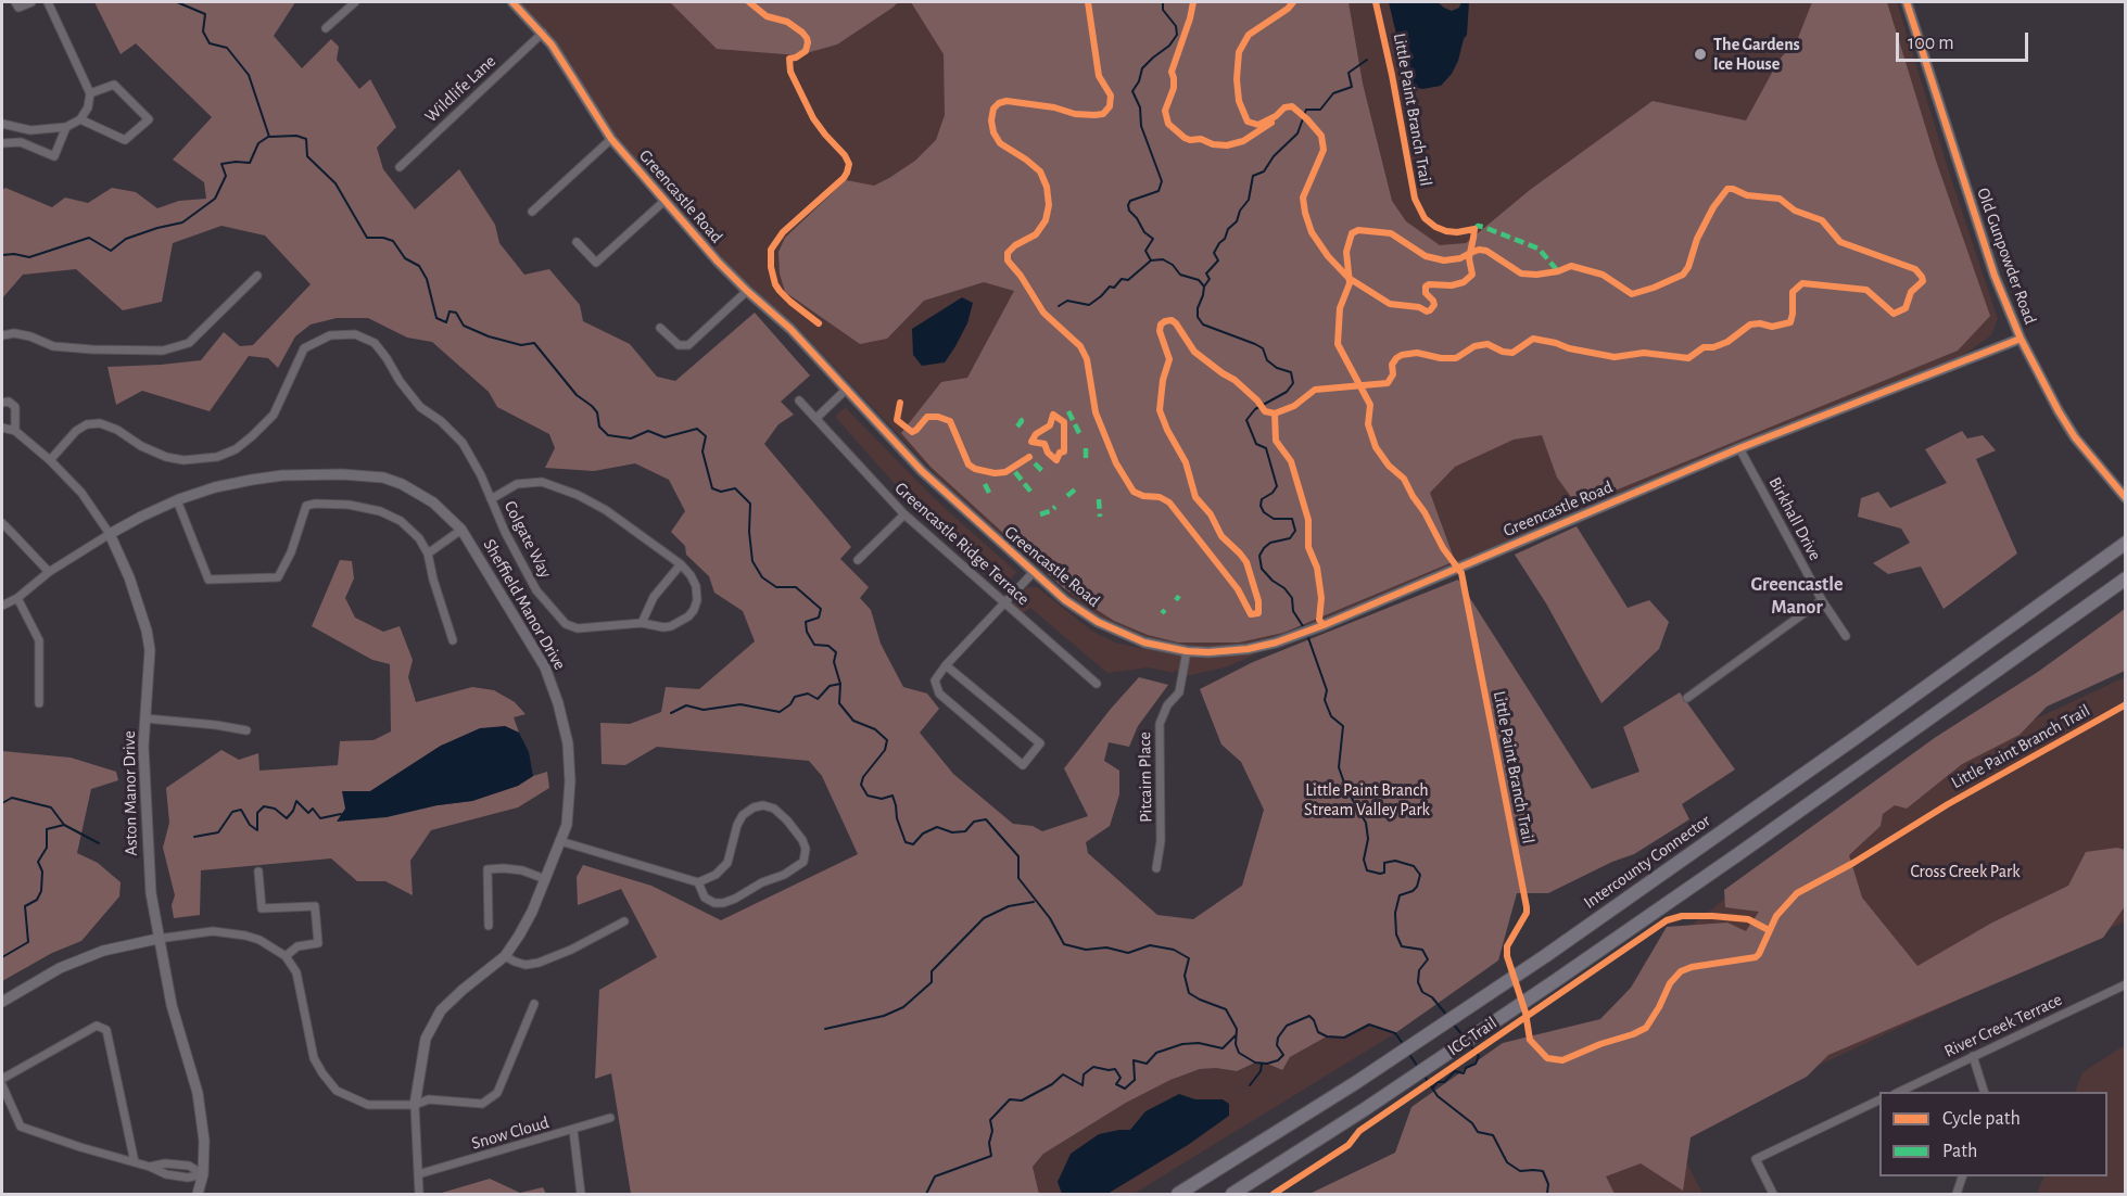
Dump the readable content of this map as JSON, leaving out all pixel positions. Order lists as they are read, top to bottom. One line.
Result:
{"streets":{"highway":["Intercounty Connector"],"street":["Wildlife Lane","Greencastle Road","Old Gunpowder Road","Birkhall Drive","Colgate Way","Greencastle Ridge Terrace","Sheffield Manor Drive","Pitcairn Place","Aston Manor Drive","River Creek Terrace","Snow Cloud"],"cycle path":["Little Paint Branch Trail","ICC Trail"]},"crossings":[["Wildlife Lane","Greencastle Road"],["Greencastle Road","Old Gunpowder Road"],["Greencastle Road","Birkhall Drive"],["Greencastle Road","Pitcairn Place"],["Colgate Way","Aston Manor Drive"],["Sheffield Manor Drive","Aston Manor Drive"]],"districts":["Greencastle Manor"],"parks":["Little Paint Branch Stream Valley Park","Cross Creek Park"],"places":["The Gardens Ice House"],"legend":["Cycle path","Path"],"scale_bar":"100 m"}
